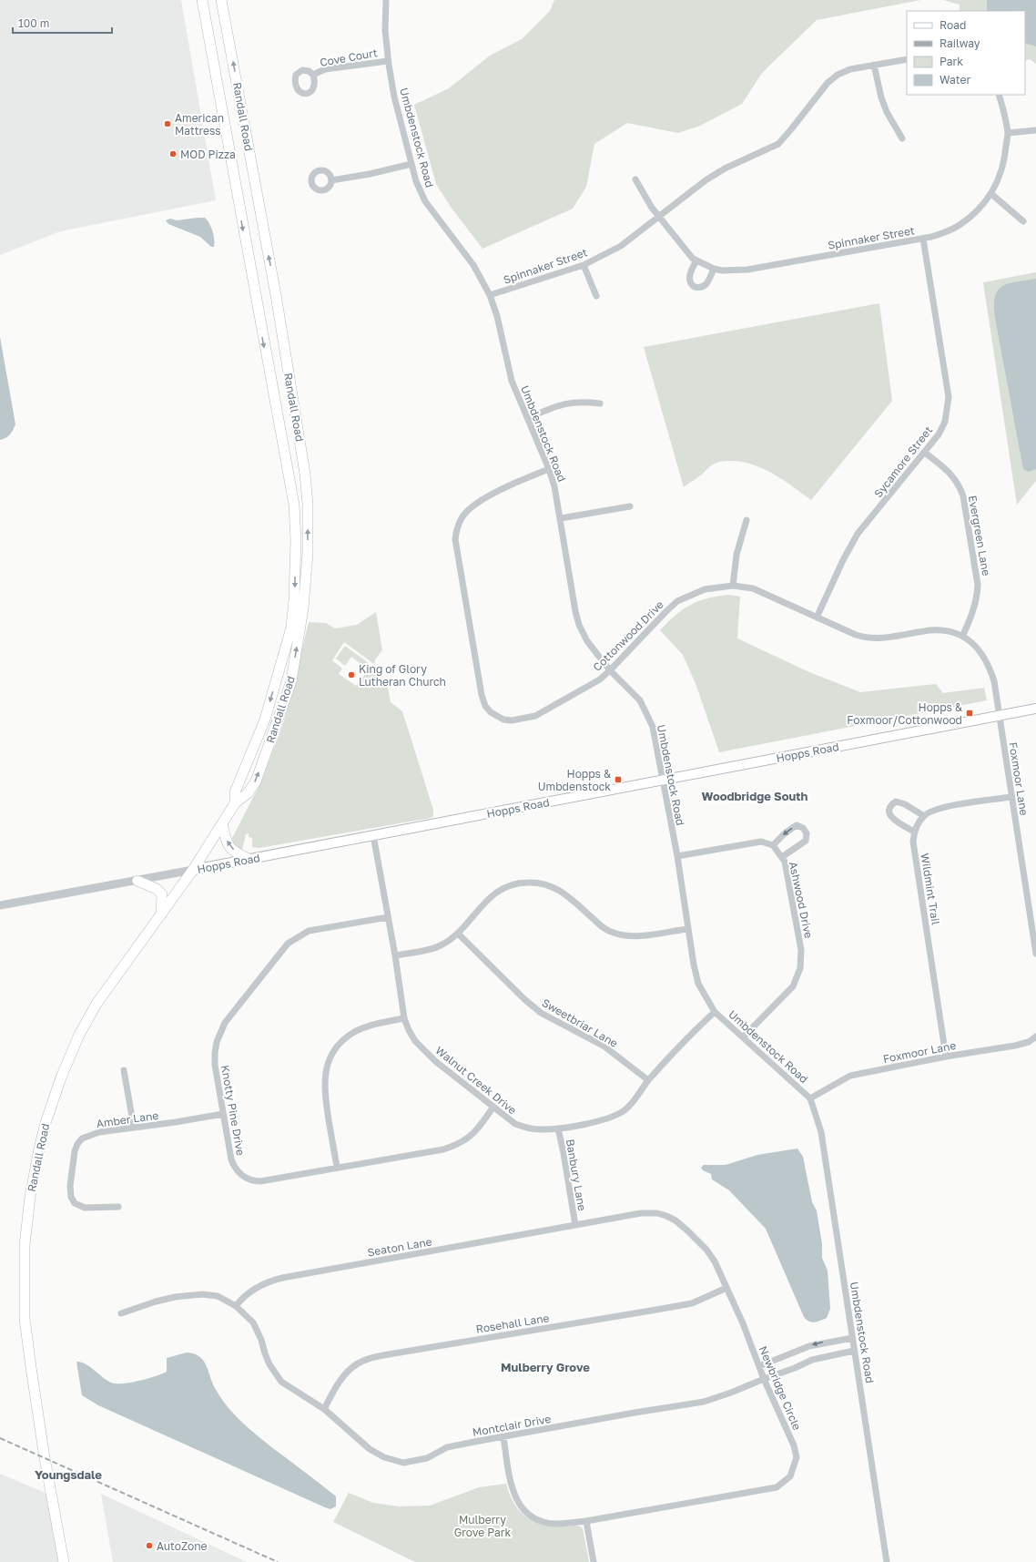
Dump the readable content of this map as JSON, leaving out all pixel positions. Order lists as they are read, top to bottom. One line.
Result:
{"streets":{"main road":["Randall Road","Hopps Road"],"street":["Cove Court","Umbdenstock Road","Spinnaker Street","Sycamore Street","Evergreen Lane","Cottonwood Drive","Foxmoor Lane","Wildmint Trail","Ashwood Drive","Sweetbriar Lane","Walnut Creek Drive","Knotty Pine Drive","Amber Lane","Banbury Lane","Seaton Lane","Rosehall Lane","Newbridge Circle","Montclair Drive"]},"crossings":[["Cove Court","Umbdenstock Road"],["Randall Road","Hopps Road"],["Umbdenstock Road","Spinnaker Street"],["Umbdenstock Road","Cottonwood Drive"],["Umbdenstock Road","Hopps Road"],["Umbdenstock Road","Foxmoor Lane"],["Umbdenstock Road","Ashwood Drive"],["Umbdenstock Road","Walnut Creek Drive"],["Umbdenstock Road","Montclair Drive"],["Spinnaker Street","Sycamore Street"],["Sycamore Street","Evergreen Lane"],["Sycamore Street","Cottonwood Drive"],["Evergreen Lane","Cottonwood Drive"],["Hopps Road","Foxmoor Lane"],["Hopps Road","Walnut Creek Drive"],["Foxmoor Lane","Wildmint Trail"],["Sweetbriar Lane","Walnut Creek Drive"],["Walnut Creek Drive","Knotty Pine Drive"],["Walnut Creek Drive","Banbury Lane"],["Knotty Pine Drive","Amber Lane"],["Banbury Lane","Seaton Lane"],["Banbury Lane","Newbridge Circle"],["Seaton Lane","Newbridge Circle"],["Seaton Lane","Montclair Drive"],["Rosehall Lane","Newbridge Circle"],["Rosehall Lane","Montclair Drive"],["Newbridge Circle","Montclair Drive"]],"districts":["Woodbridge South","Mulberry Grove","Youngsdale"],"parks":["Mulberry Grove Park"],"places":{"other":["American Mattress","MOD Pizza","King of Glory Lutheran Church","AutoZone"],"transit":["Hopps & Foxmoor/Cottonwood","Hopps & Umbdenstock"]},"legend":["Road","Railway","Park","Water"],"scale_bar":"100 m"}
